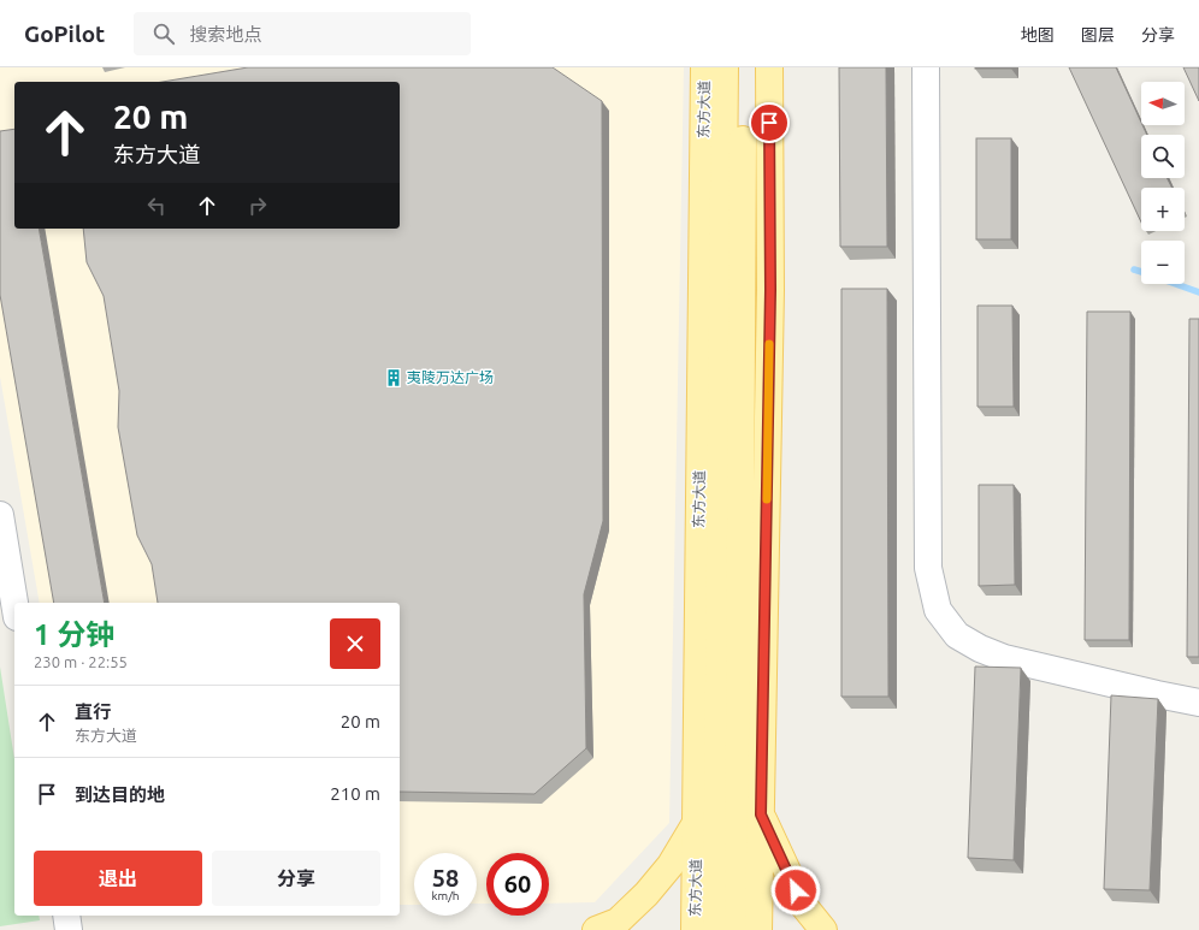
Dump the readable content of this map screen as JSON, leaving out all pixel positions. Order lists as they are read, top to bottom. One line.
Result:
{"streets":{"main road":["东方大道"]},"places":{"building":["夷陵万达广场"]},"north":"left","page":{"header":"GoPilot","search":"搜索地点","nav":["地图","图层","分享"],"map_buttons":["+","−"],"turn":["20 m","东方大道"],"heading":["1 分钟","230 m · 22:55"],"list":[{"name":"直行","note":"东方大道","value":"20 m"},{"name":"到达目的地","value":"210 m"}],"buttons":["退出","分享"],"speed":"58 km/h","limit":"60"}}
